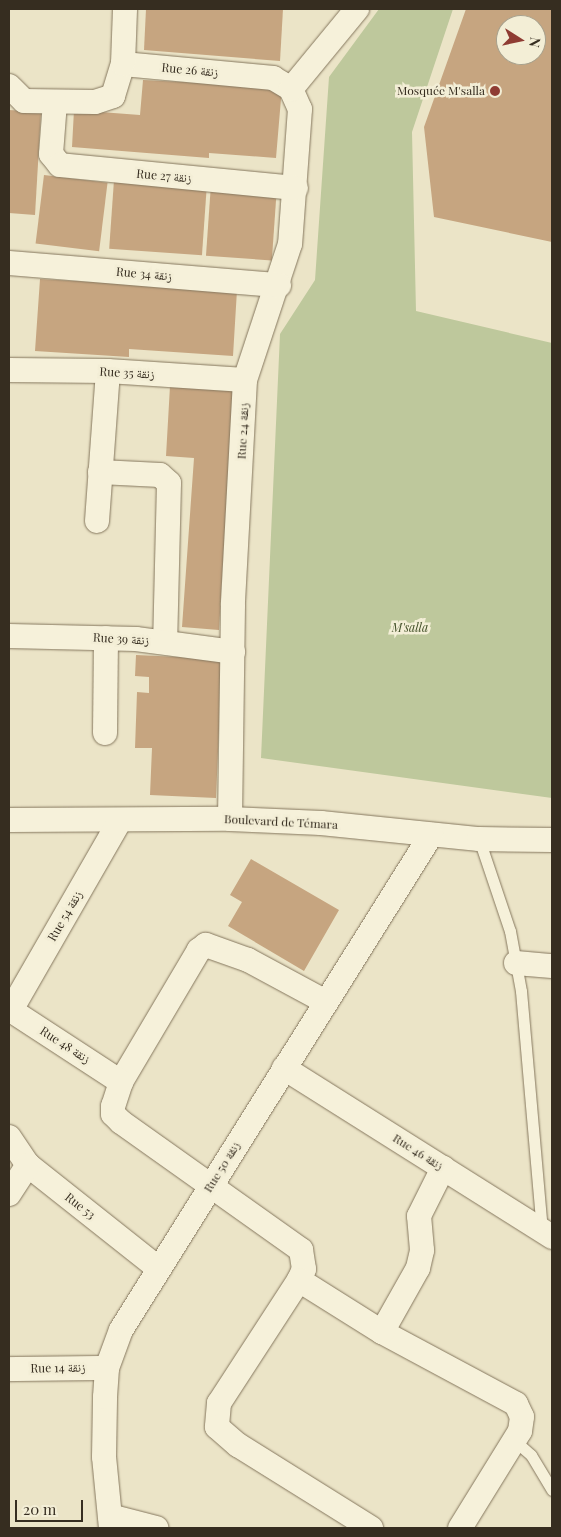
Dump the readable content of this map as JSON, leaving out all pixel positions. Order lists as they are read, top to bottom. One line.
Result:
{"streets":{"street":["Rue 26 زنقة","Rue 27 زنقة","Rue 34 زنقة","Rue 35 زنقة","Rue 24 زنقة","Rue 39 زنقة","Boulevard de Témara","Rue 54 زنقة","Rue 48 زنقة","Rue 46 زنقة","Rue 50 زنقة","Rue 53","Rue 14 زنقة"]},"crossings":[["Rue 26 زنقة","Rue 24 زنقة"],["Rue 27 زنقة","Rue 24 زنقة"],["Rue 34 زنقة","Rue 24 زنقة"],["Rue 35 زنقة","Rue 24 زنقة"],["Rue 24 زنقة","Rue 39 زنقة"],["Rue 24 زنقة","Boulevard de Témara"],["Boulevard de Témara","Rue 54 زنقة"],["Boulevard de Témara","Rue 50 زنقة"],["Rue 54 زنقة","Rue 48 زنقة"],["Rue 46 زنقة","Rue 50 زنقة"],["Rue 50 زنقة","Rue 53"],["Rue 50 زنقة","Rue 14 زنقة"]],"parks":["M'salla"],"places":["Mosquée M'salla"],"scale_bar":"20 m","north":"right"}
